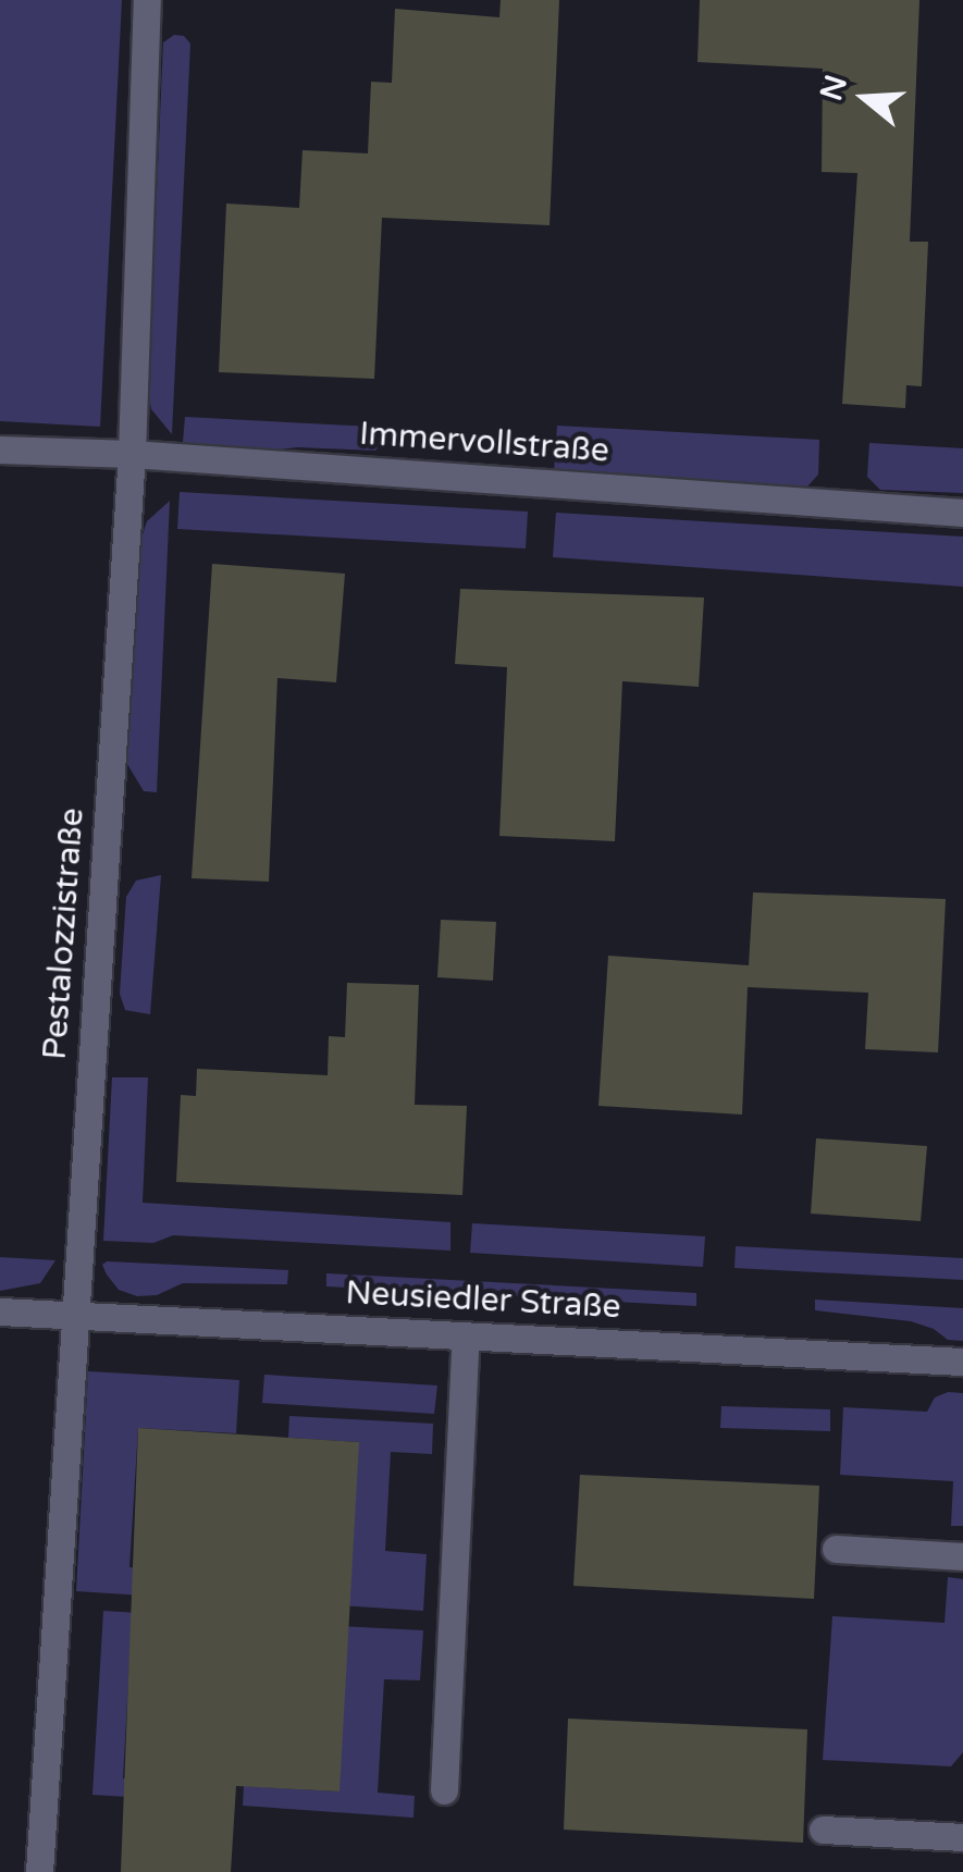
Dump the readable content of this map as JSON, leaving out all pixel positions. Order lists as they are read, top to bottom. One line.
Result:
{"streets":{"street":["Immervollstraße","Pestalozzistraße","Neusiedler Straße"]},"crossings":[["Immervollstraße","Pestalozzistraße"],["Pestalozzistraße","Neusiedler Straße"]],"north":"left"}
